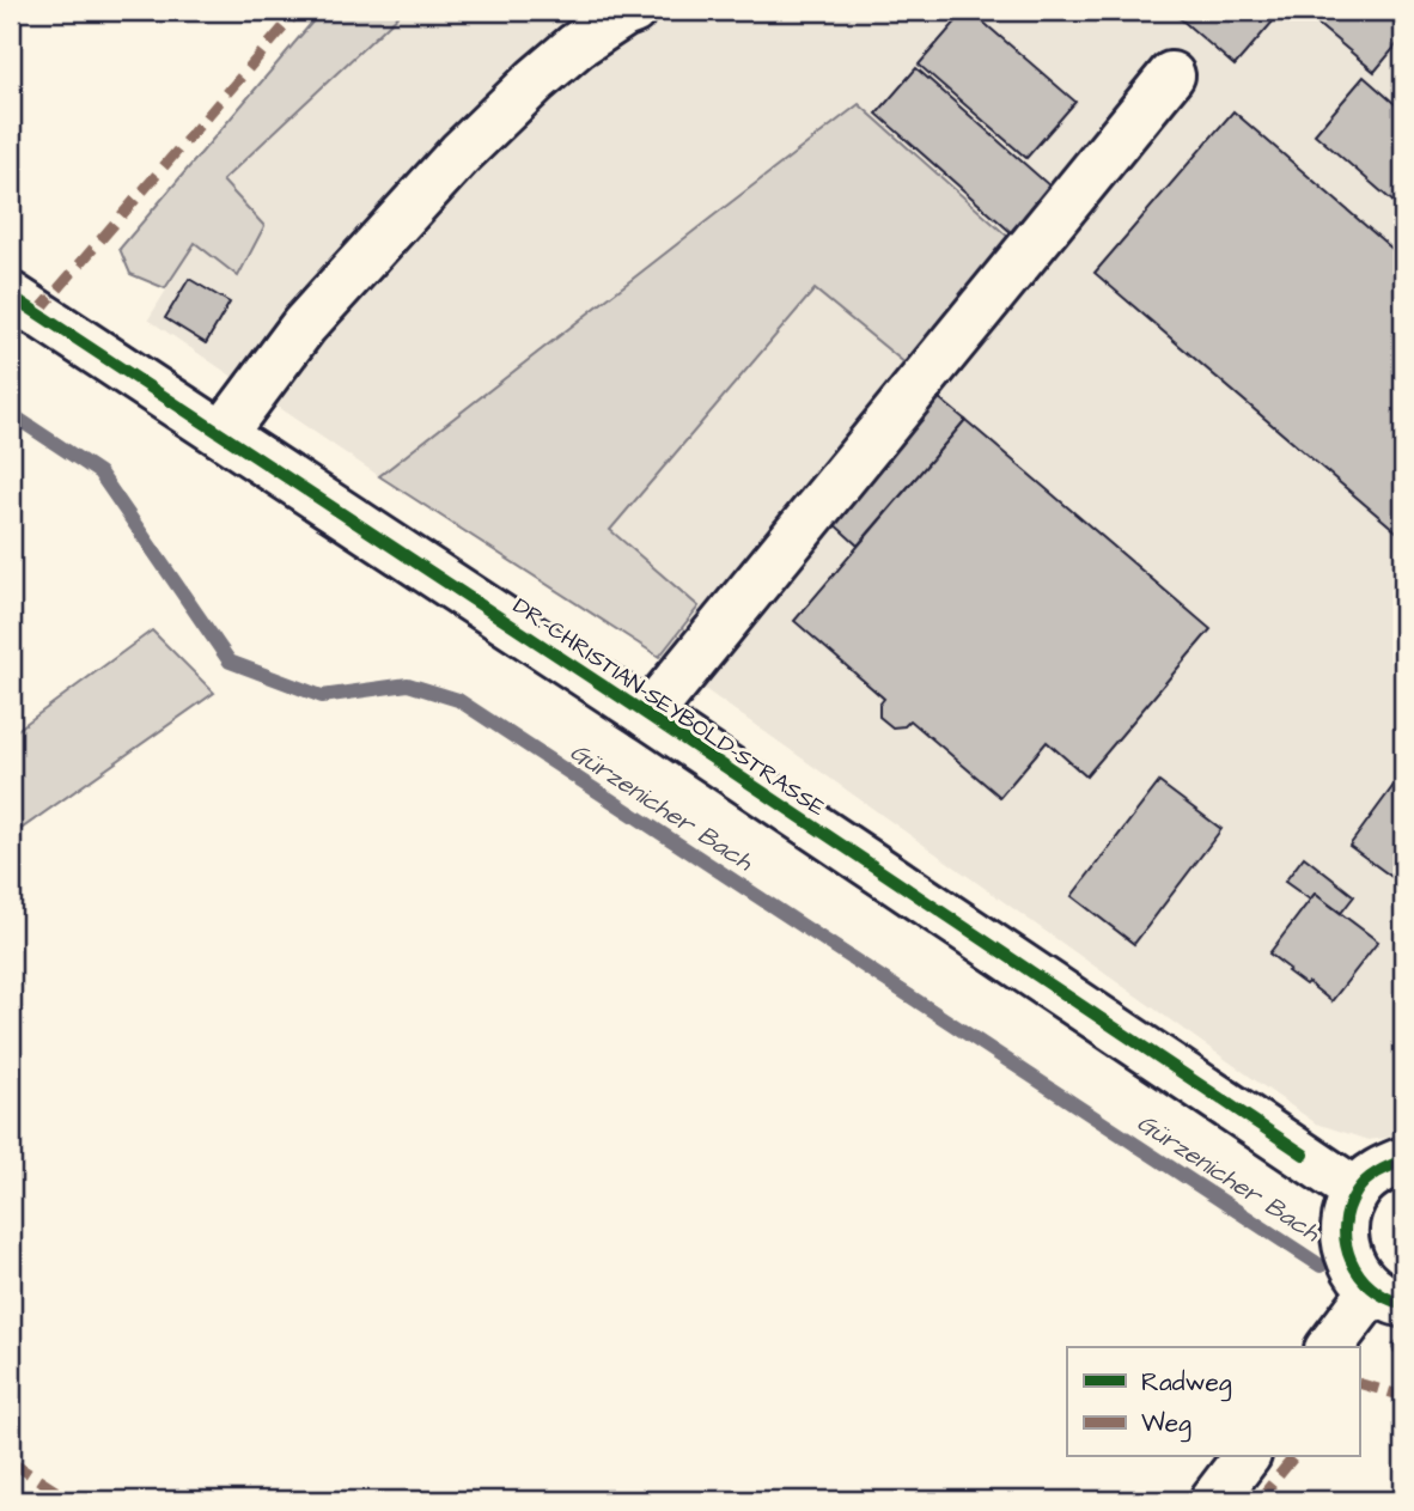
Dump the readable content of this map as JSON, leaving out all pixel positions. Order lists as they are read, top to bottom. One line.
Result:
{"streets":{"street":["DR.-CHRISTIAN-SEYBOLD-STRASSE"]},"water":["Gürzenicher Bach"],"legend":["Radweg","Weg"]}
